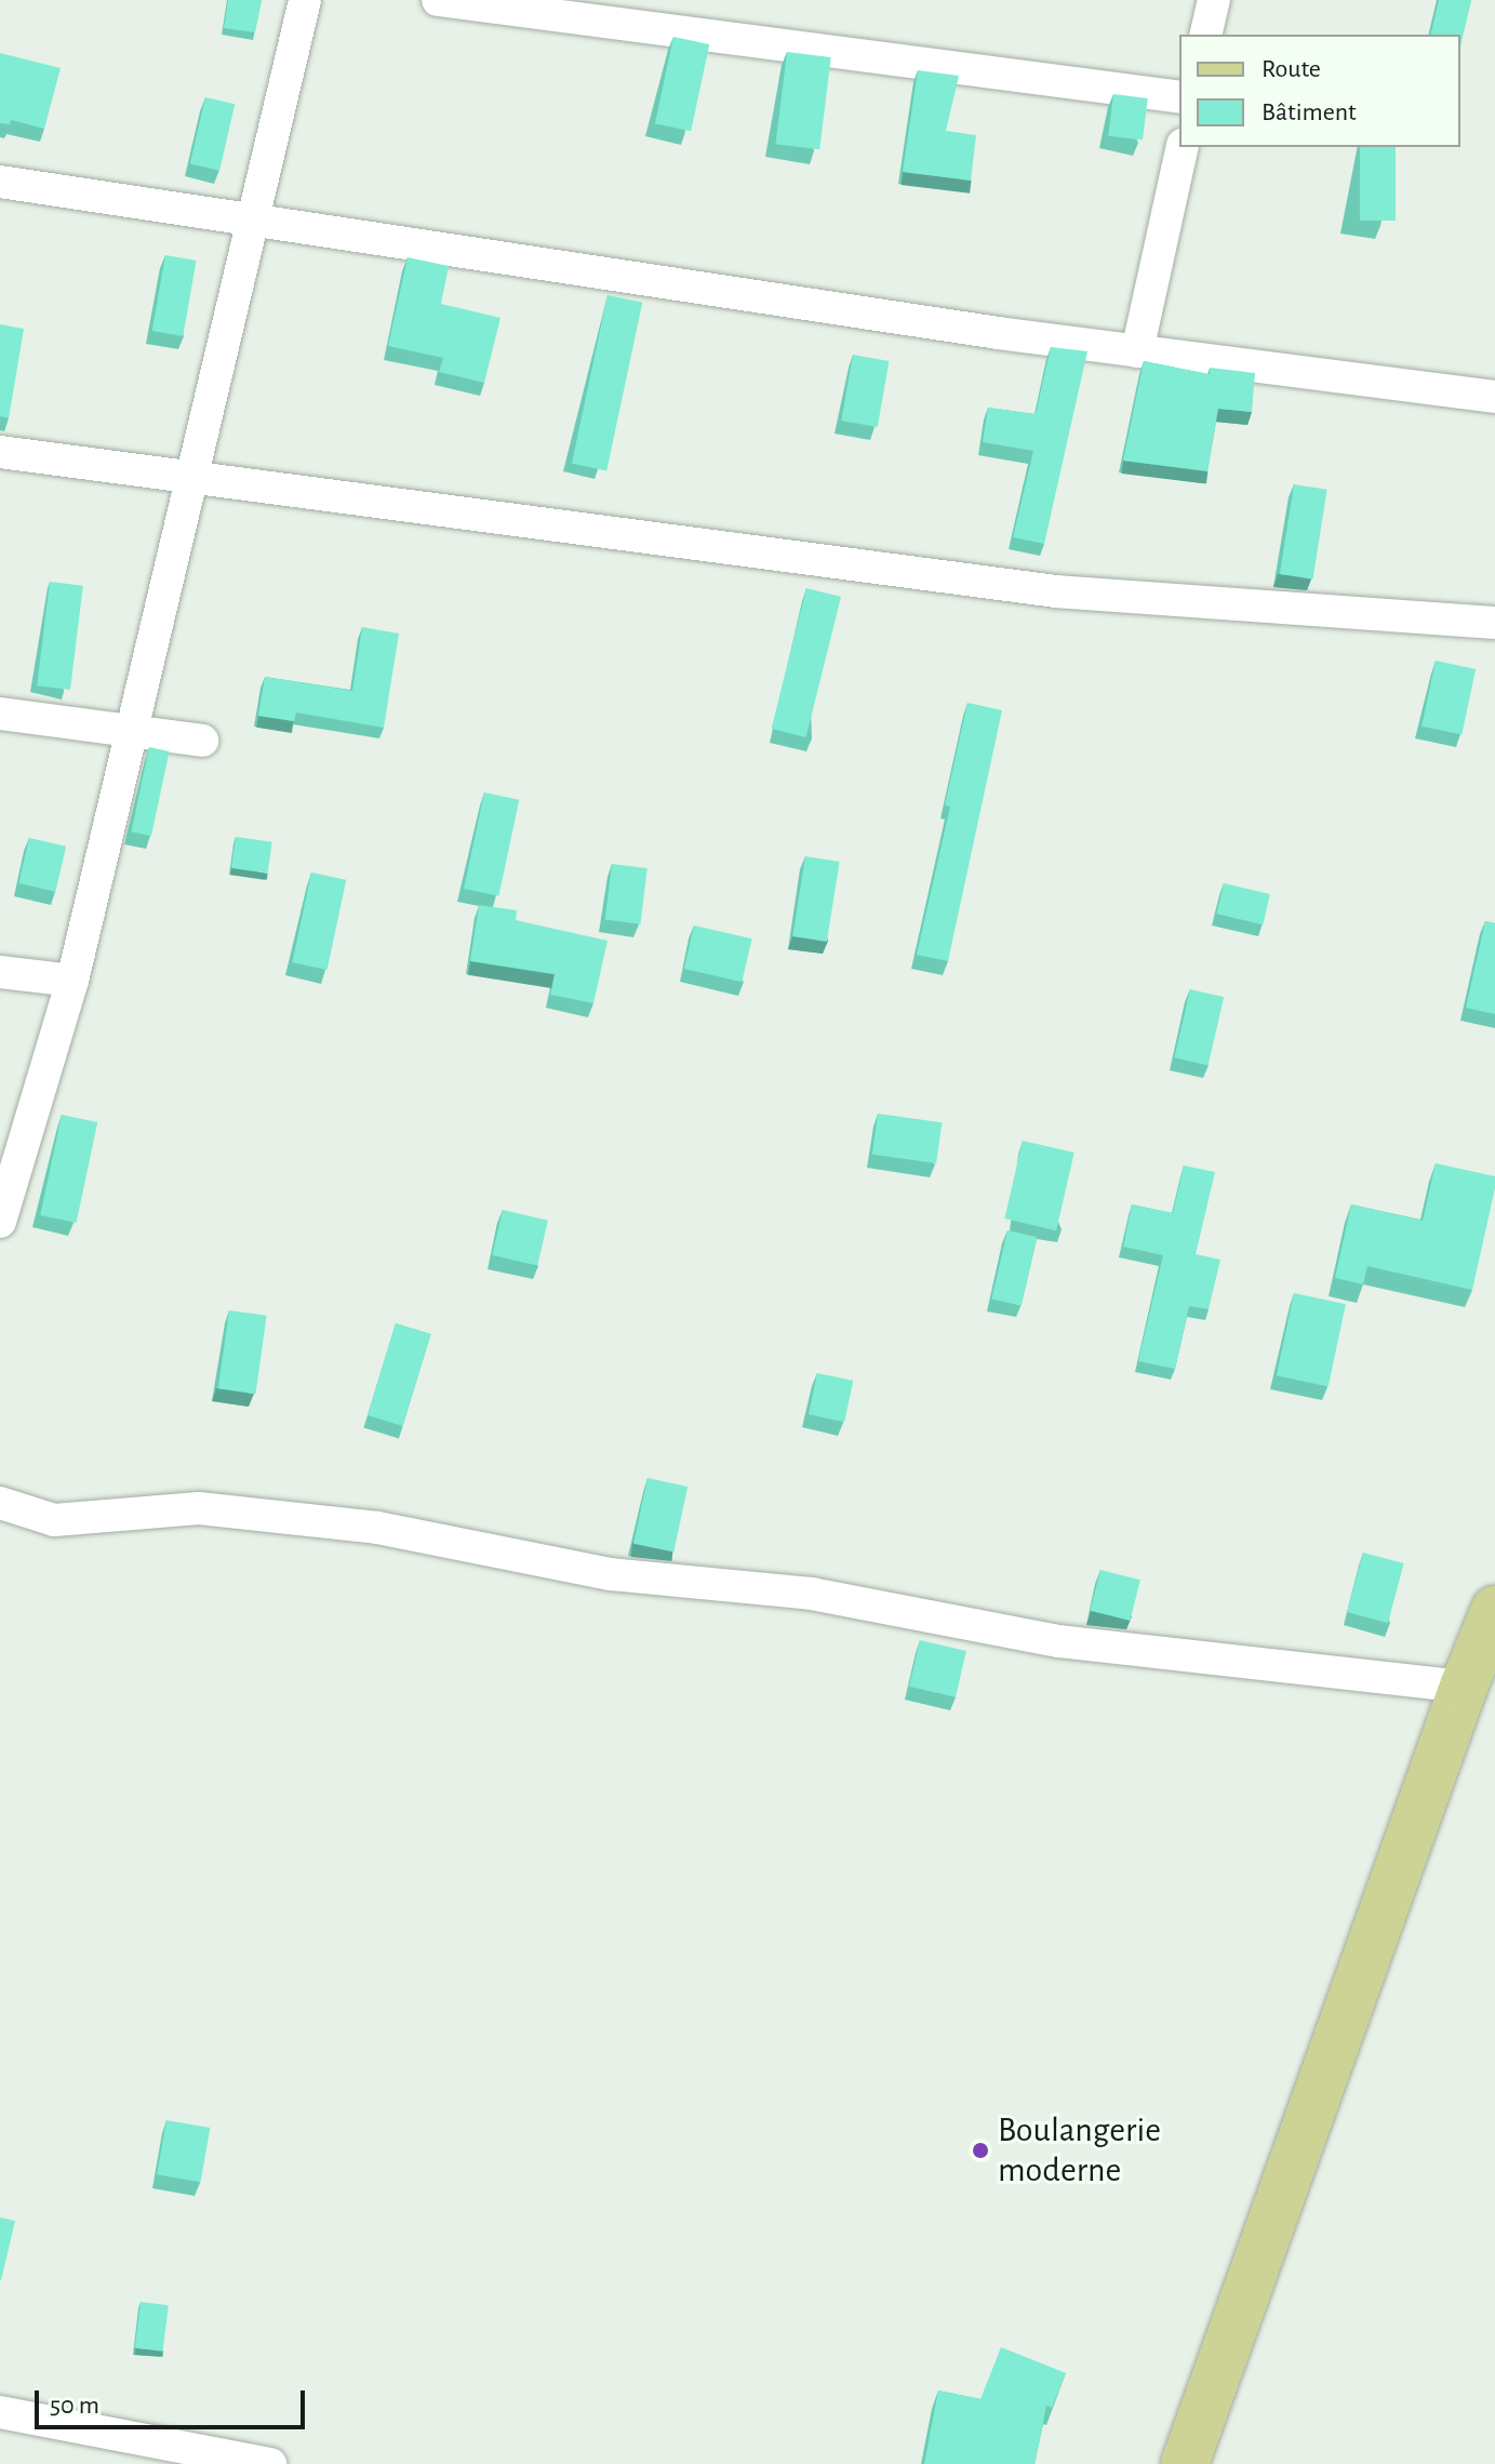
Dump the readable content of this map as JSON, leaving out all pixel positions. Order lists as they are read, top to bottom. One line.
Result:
{"places":["Boulangerie moderne"],"legend":["Route","Bâtiment"],"scale_bar":"50 m"}
